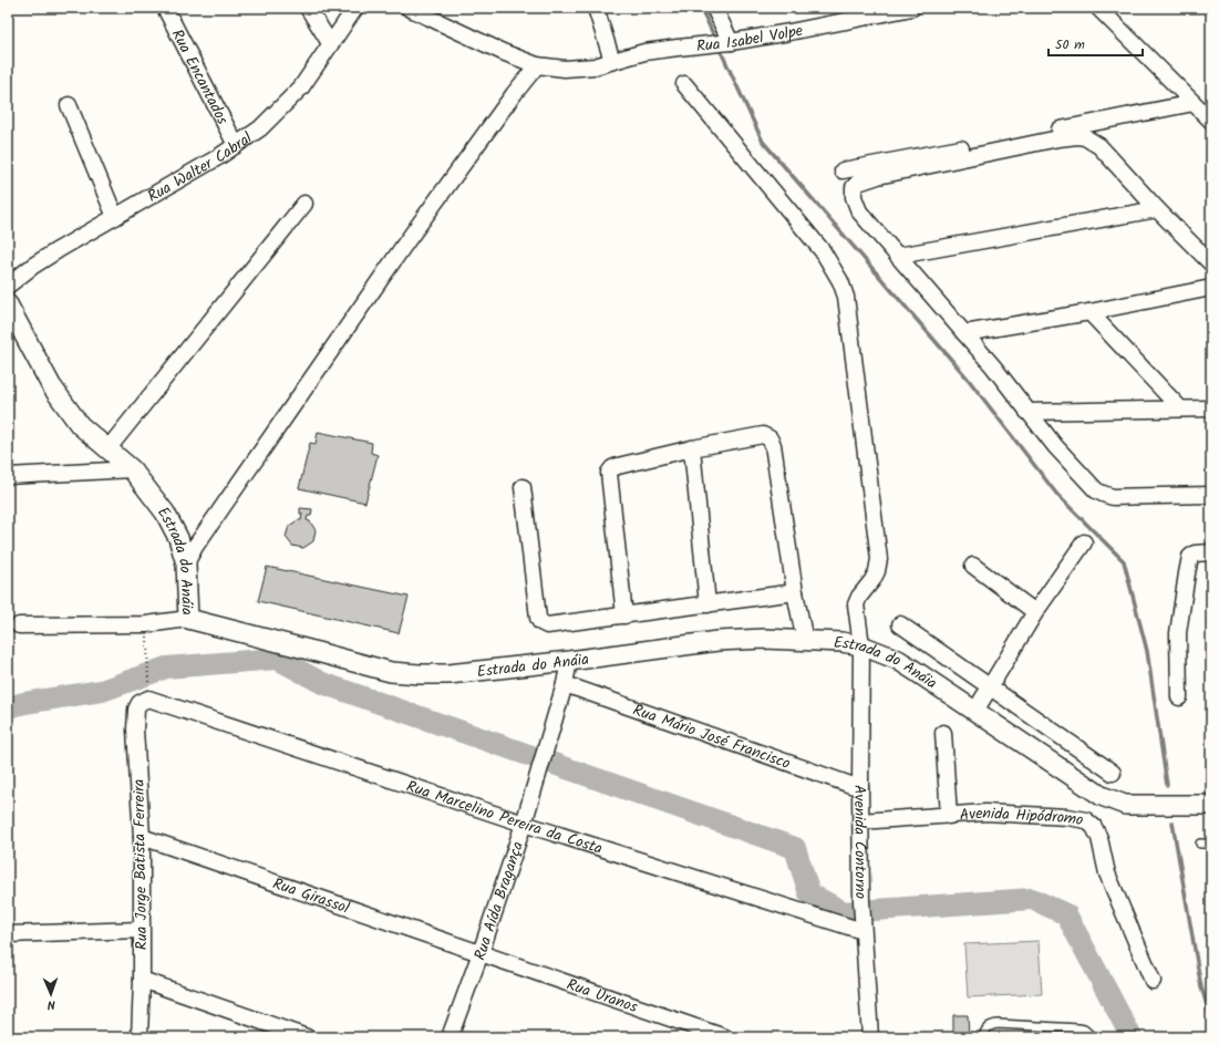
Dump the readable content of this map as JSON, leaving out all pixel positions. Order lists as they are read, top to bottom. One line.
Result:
{"streets":{"street":["Rua Isabel Volpe","Rua Encantados","Rua Walter Cabral","Estrada do Anáia","Rua Mário José Francisco","Rua Marcelino Pereira da Costa","Avenida Hipódromo","Avenida Contorno","Rua Jorge Batista Ferreira","Rua Girassol","Rua Aída Bragança","Rua Uranos"]},"crossings":[["Rua Encantados","Rua Walter Cabral"],["Estrada do Anáia","Avenida Contorno"],["Estrada do Anáia","Rua Aída Bragança"],["Rua Mário José Francisco","Avenida Contorno"],["Rua Mário José Francisco","Rua Aída Bragança"],["Rua Marcelino Pereira da Costa","Avenida Contorno"],["Rua Marcelino Pereira da Costa","Rua Jorge Batista Ferreira"],["Rua Marcelino Pereira da Costa","Rua Aída Bragança"],["Avenida Hipódromo","Avenida Contorno"],["Rua Jorge Batista Ferreira","Rua Girassol"],["Rua Girassol","Rua Aída Bragança"],["Rua Girassol","Rua Uranos"],["Rua Aída Bragança","Rua Uranos"]],"scale_bar":"50 m","north":"bottom"}
